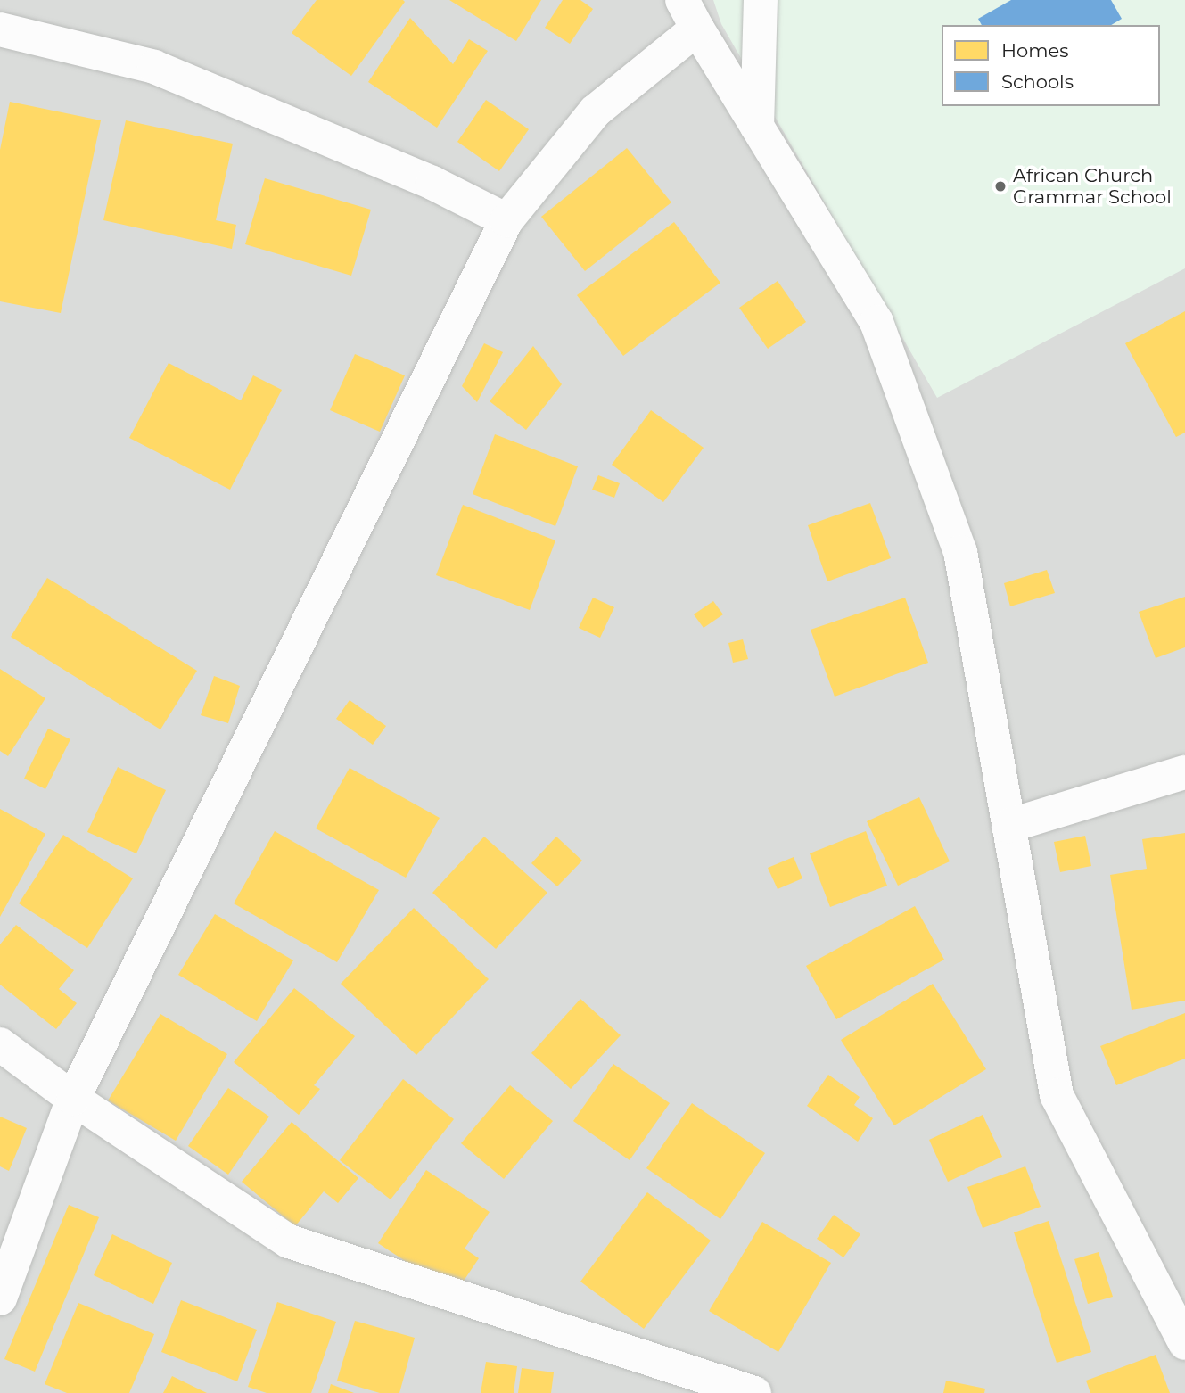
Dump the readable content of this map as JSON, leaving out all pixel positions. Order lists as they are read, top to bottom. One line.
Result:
{"places":["African Church Grammar School"],"legend":["Homes","Schools"]}
